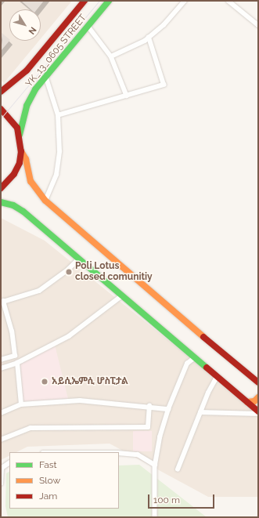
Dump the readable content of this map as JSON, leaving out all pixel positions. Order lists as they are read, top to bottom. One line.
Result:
{"streets":{"main road":["YK_13_0605 STREET"]},"places":["Poli Lotus closed comunitiy","አይሲኤምሲ ሆስፒታል"],"legend":["Fast","Slow","Jam"],"scale_bar":"100 m","north":"bottom right"}
